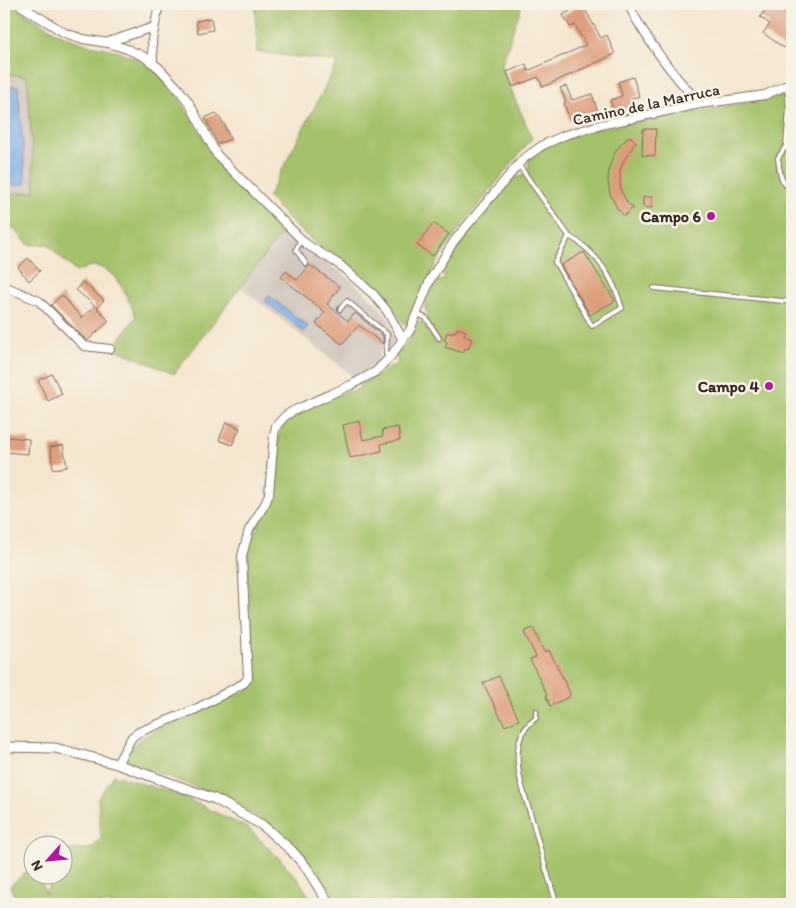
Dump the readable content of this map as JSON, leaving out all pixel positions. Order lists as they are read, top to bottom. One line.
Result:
{"streets":{"street":["Camino de la Marruca"]},"places":["Campo 6","Campo 4"],"north":"bottom left"}
